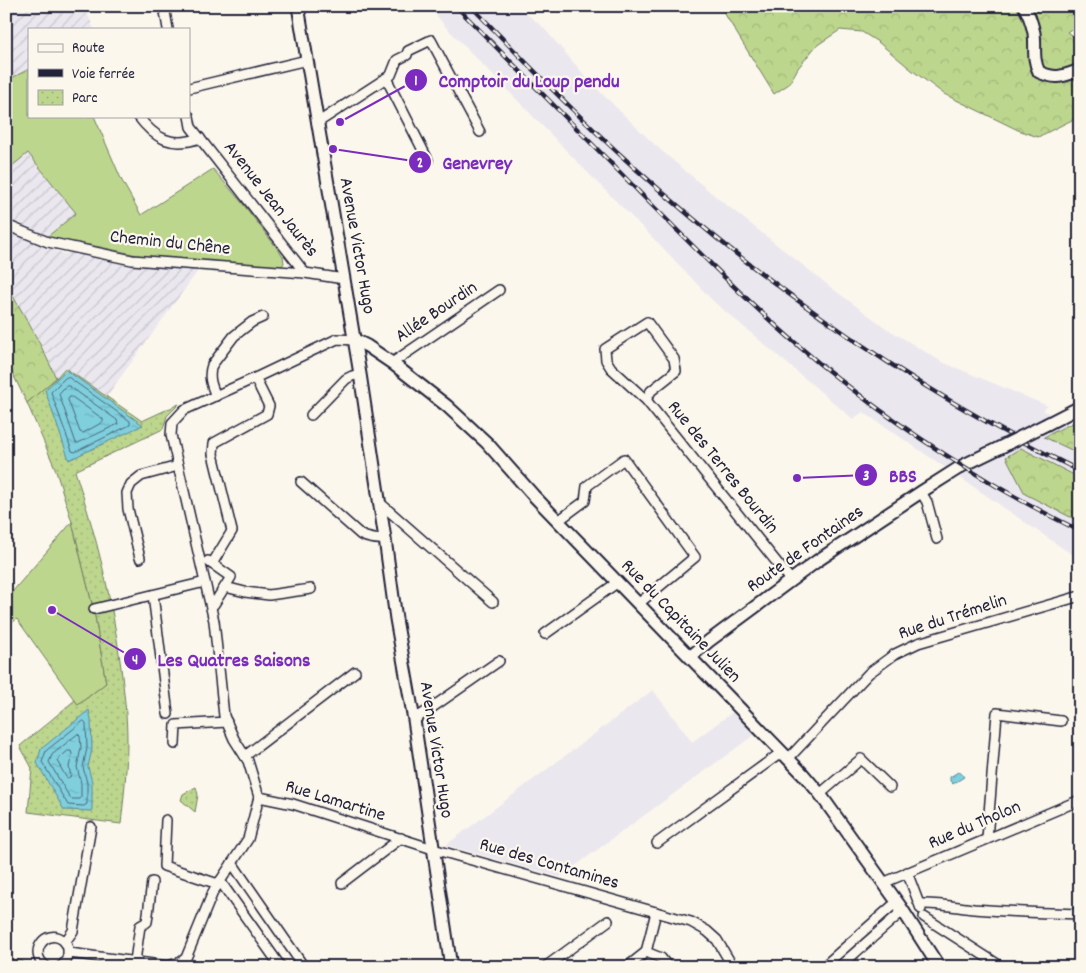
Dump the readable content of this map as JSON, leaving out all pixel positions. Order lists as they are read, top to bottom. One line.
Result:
{"streets":{"street":["Avenue Jean Jaurès","Chemin du Chêne","Avenue Victor Hugo","Allée Bourdin","Rue des Terres Bourdin","Route de Fontaines","Rue du Trémelin","Rue du Capitaine Julien","Rue Lamartine","Rue du Tholon","Rue des Contamines"]},"crossings":[["Avenue Jean Jaurès","Chemin du Chêne"],["Avenue Jean Jaurès","Avenue Victor Hugo"],["Avenue Victor Hugo","Rue du Capitaine Julien"],["Avenue Victor Hugo","Rue Lamartine"],["Avenue Victor Hugo","Rue des Contamines"],["Allée Bourdin","Rue du Capitaine Julien"],["Rue des Terres Bourdin","Route de Fontaines"],["Route de Fontaines","Rue du Capitaine Julien"],["Rue du Trémelin","Rue du Capitaine Julien"],["Rue du Capitaine Julien","Rue du Tholon"],["Rue Lamartine","Rue des Contamines"]],"places":["Comptoir du Loup pendu","Genevrey","BBS","Les Quatres Saisons"],"legend":["Route","Voie ferrée","Parc"]}
